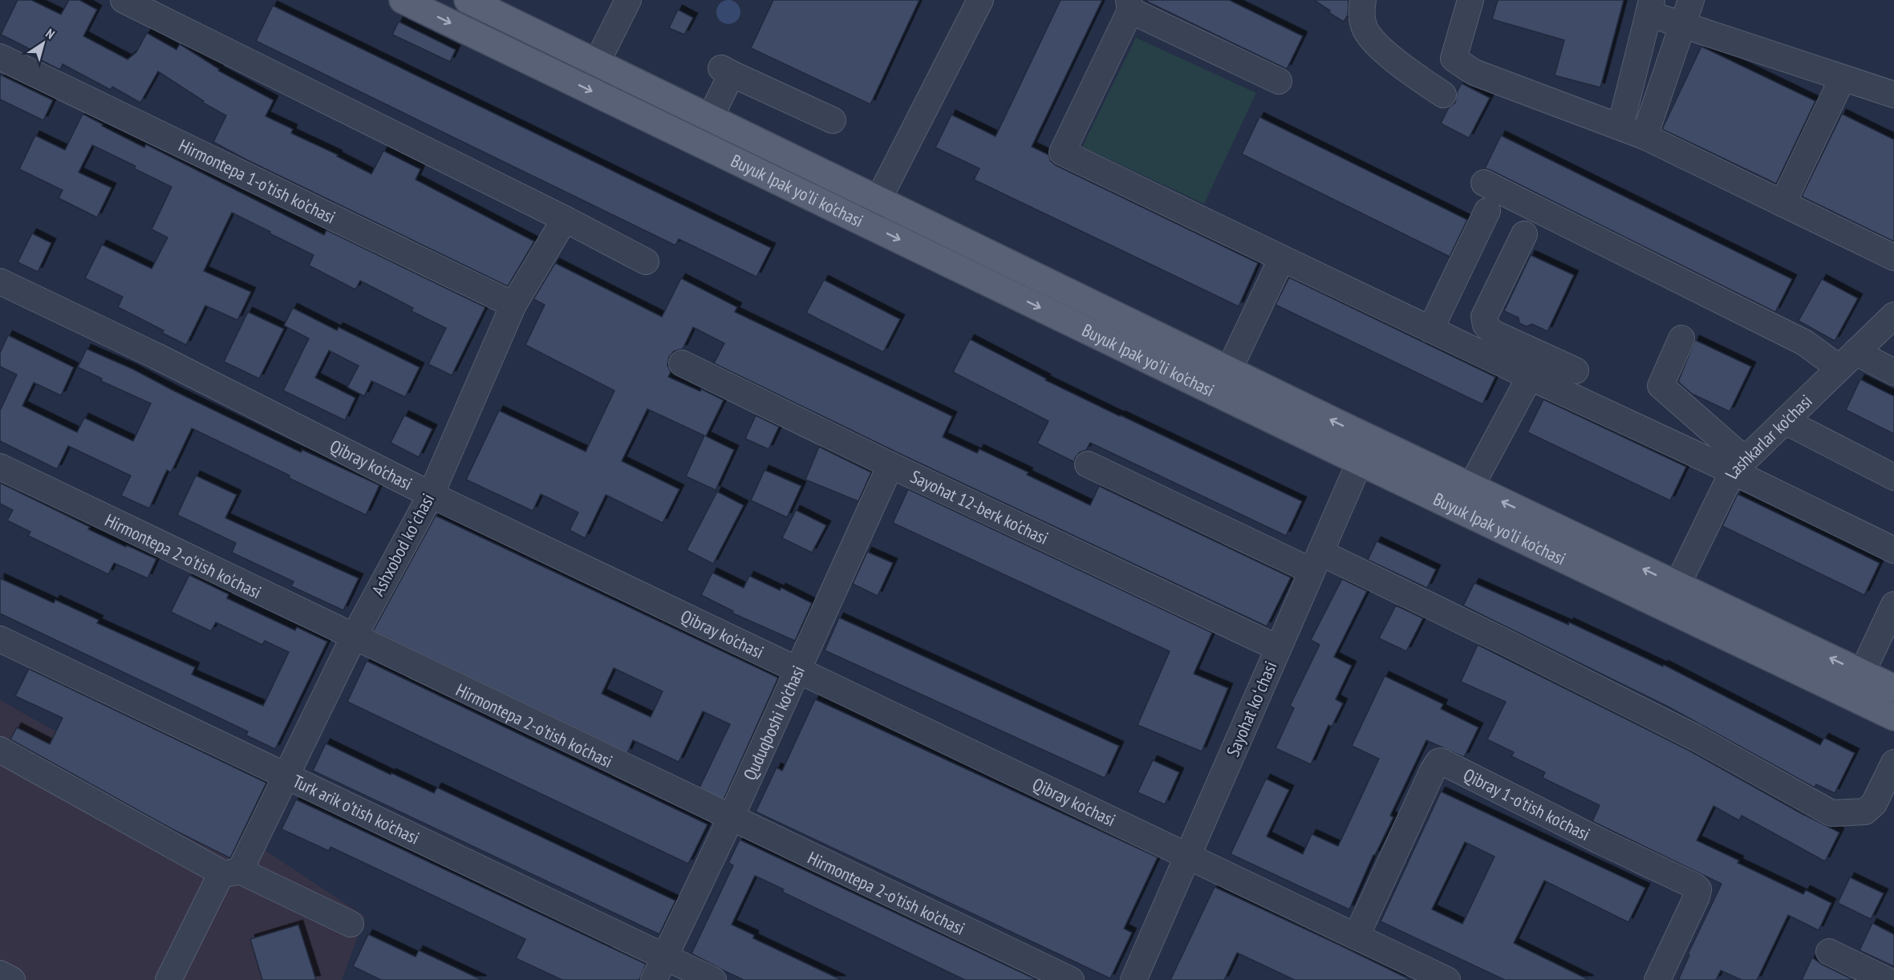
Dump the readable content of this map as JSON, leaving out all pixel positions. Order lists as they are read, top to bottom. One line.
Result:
{"streets":{"main road":["Buyuk Ipak yo'li ko'chasi"],"street":["Hirmontepa 1-o'tish ko'chasi","Lashkarlar ko'chasi","Qibray ko'chasi","Sayohat 12-berk ko'chasi","Ashxobod koʻchasi","Hirmontepa 2-o'tish ko'chasi","Sayohat koʻchasi","Quduqboshi ko'chasi","Qibray 1-o'tish ko'chasi","Turk arik o'tish ko'chasi"]},"crossings":[["Hirmontepa 1-o'tish ko'chasi","Ashxobod koʻchasi"],["Buyuk Ipak yo'li ko'chasi","Lashkarlar ko'chasi"],["Buyuk Ipak yo'li ko'chasi","Sayohat koʻchasi"],["Qibray ko'chasi","Ashxobod koʻchasi"],["Qibray ko'chasi","Sayohat koʻchasi"],["Qibray ko'chasi","Quduqboshi ko'chasi"],["Qibray ko'chasi","Qibray 1-o'tish ko'chasi"],["Sayohat 12-berk ko'chasi","Sayohat koʻchasi"],["Sayohat 12-berk ko'chasi","Quduqboshi ko'chasi"],["Ashxobod koʻchasi","Hirmontepa 2-o'tish ko'chasi"],["Ashxobod koʻchasi","Turk arik o'tish ko'chasi"],["Hirmontepa 2-o'tish ko'chasi","Quduqboshi ko'chasi"],["Quduqboshi ko'chasi","Turk arik o'tish ko'chasi"]],"north":"top right"}
